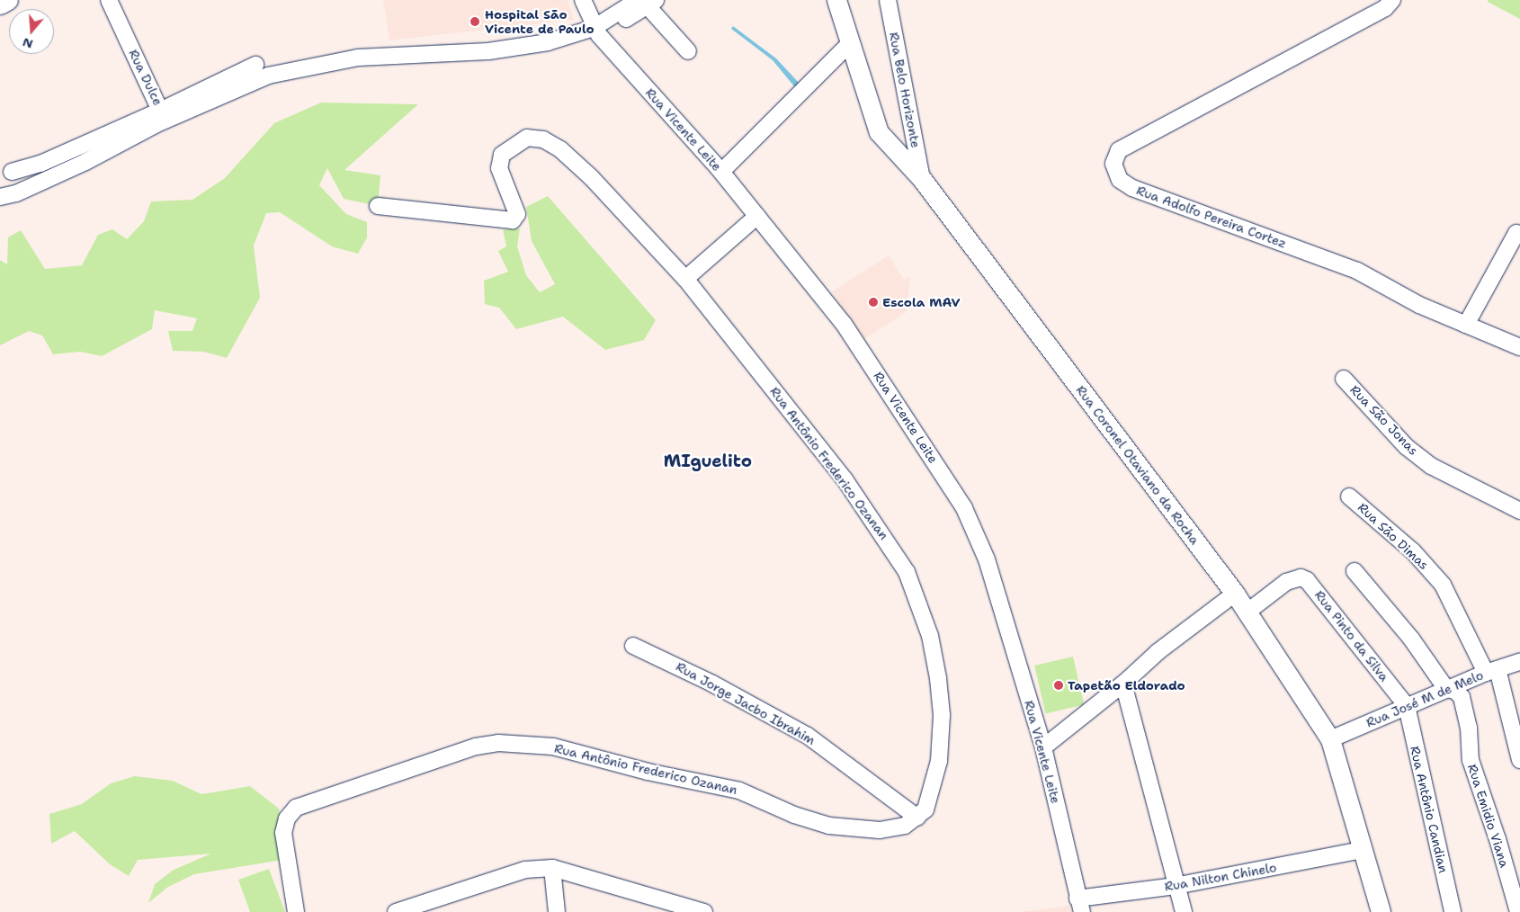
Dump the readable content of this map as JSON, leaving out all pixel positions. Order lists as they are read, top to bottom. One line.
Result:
{"streets":{"street":["Rua Dulce","Rua Belo Horizonte","Rua Vicente Leite","Rua Adolfo Pereira Cortez","Rua São Jonas","Rua Antônio Frederico Ozanan","Rua Coronel Otaviano da Rocha","Rua São Dimas","Rua Pinto da Silva","Rua José M de Melo","Rua Jorge Jacbo Ibrahim","Rua Antônio Candian","Rua Emidio Viana","Rua Nilton Chinelo"]},"crossings":[["Rua Belo Horizonte","Rua Coronel Otaviano da Rocha"],["Rua Vicente Leite","Rua Nilton Chinelo"],["Rua Antônio Frederico Ozanan","Rua Jorge Jacbo Ibrahim"],["Rua Coronel Otaviano da Rocha","Rua Pinto da Silva"],["Rua Coronel Otaviano da Rocha","Rua José M de Melo"],["Rua Coronel Otaviano da Rocha","Rua Nilton Chinelo"],["Rua São Dimas","Rua José M de Melo"],["Rua Pinto da Silva","Rua José M de Melo"],["Rua Pinto da Silva","Rua Antônio Candian"],["Rua José M de Melo","Rua Antônio Candian"],["Rua José M de Melo","Rua Emidio Viana"]],"districts":["MIguelito"],"places":["Hospital São Vicente de Paulo","Escola MAV","Tapetão Eldorado"],"north":"bottom"}
